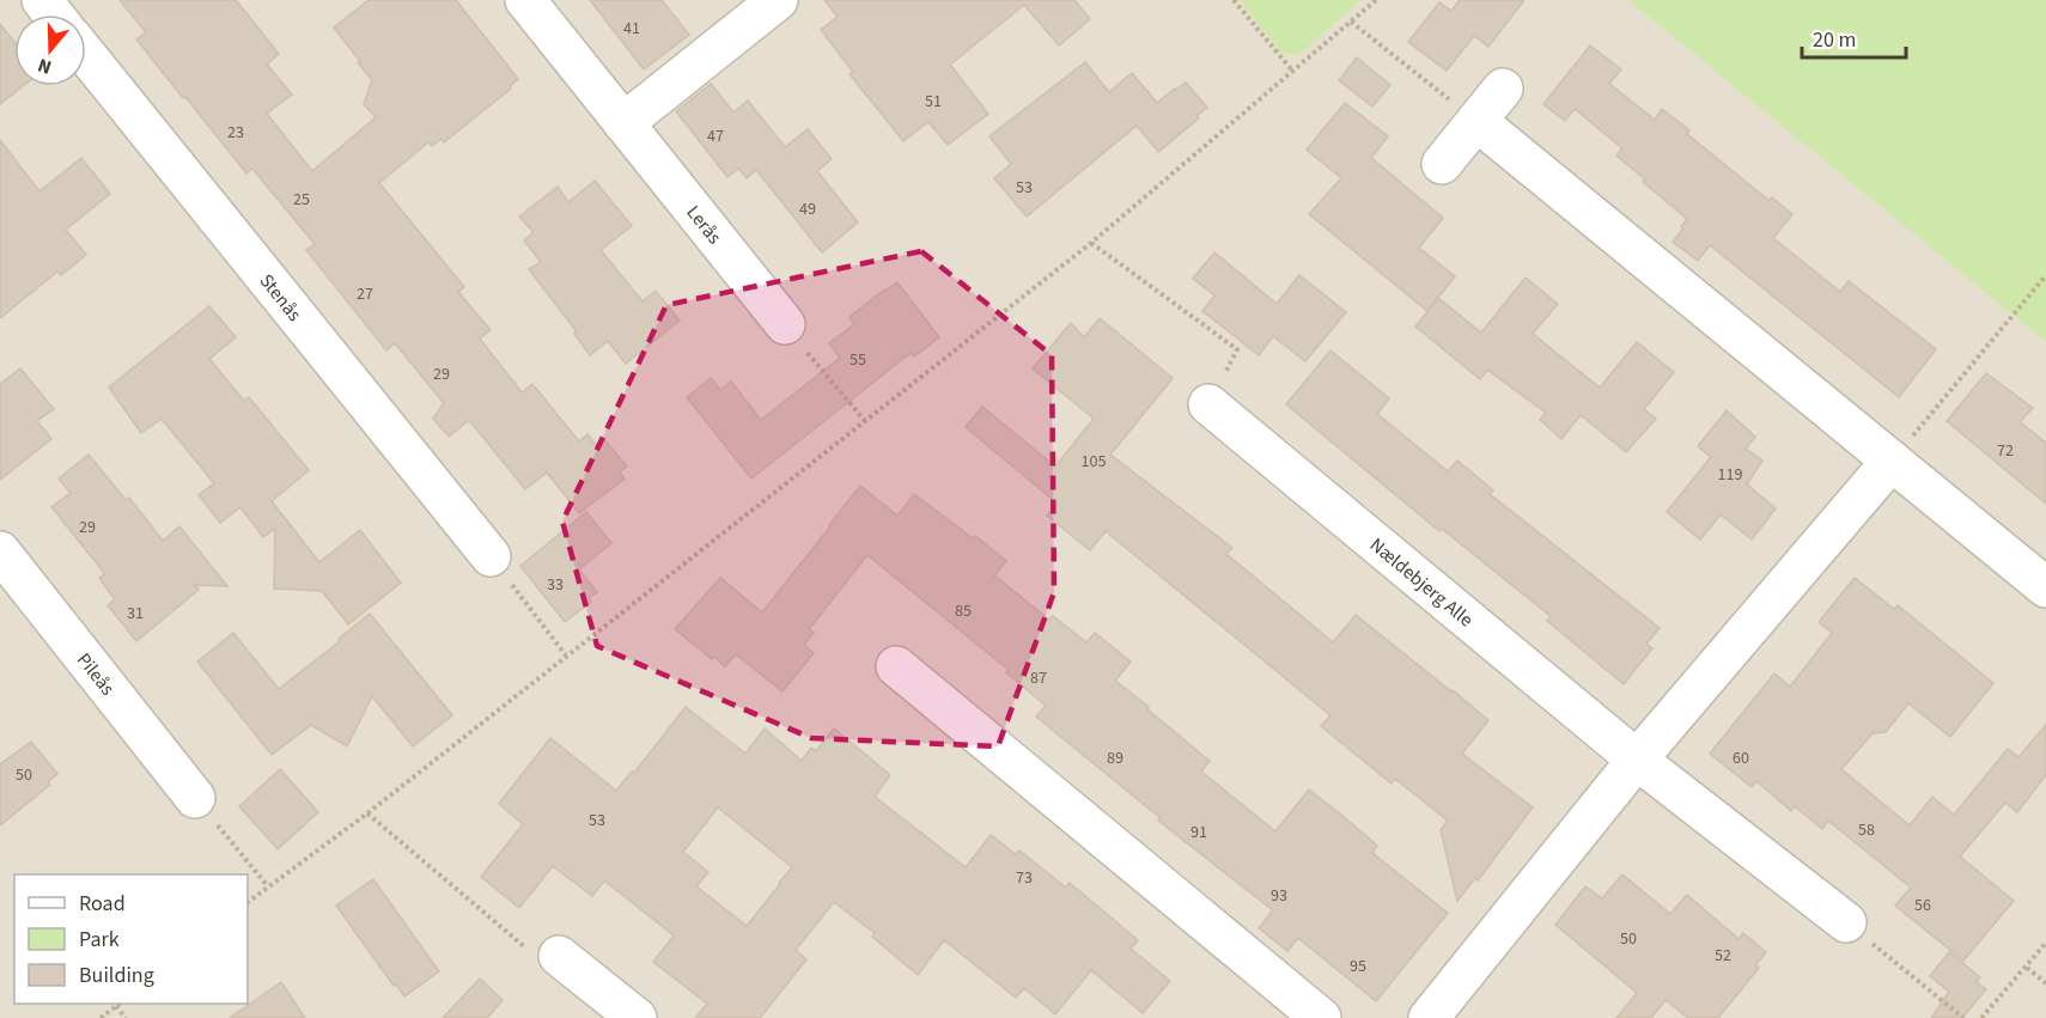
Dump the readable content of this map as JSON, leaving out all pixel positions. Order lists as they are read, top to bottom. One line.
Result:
{"streets":{"street":["Lerås","Stenås","Nældebjerg Alle","Pileås"]},"house_numbers":["41","51","23","47","53","25","49","27","55","29","72","105","119","29","33","85","31","87","89","60","50","53","58","91","73","93","56","50","52","95"],"legend":["Road","Park","Building"],"scale_bar":"20 m","north":"bottom"}
